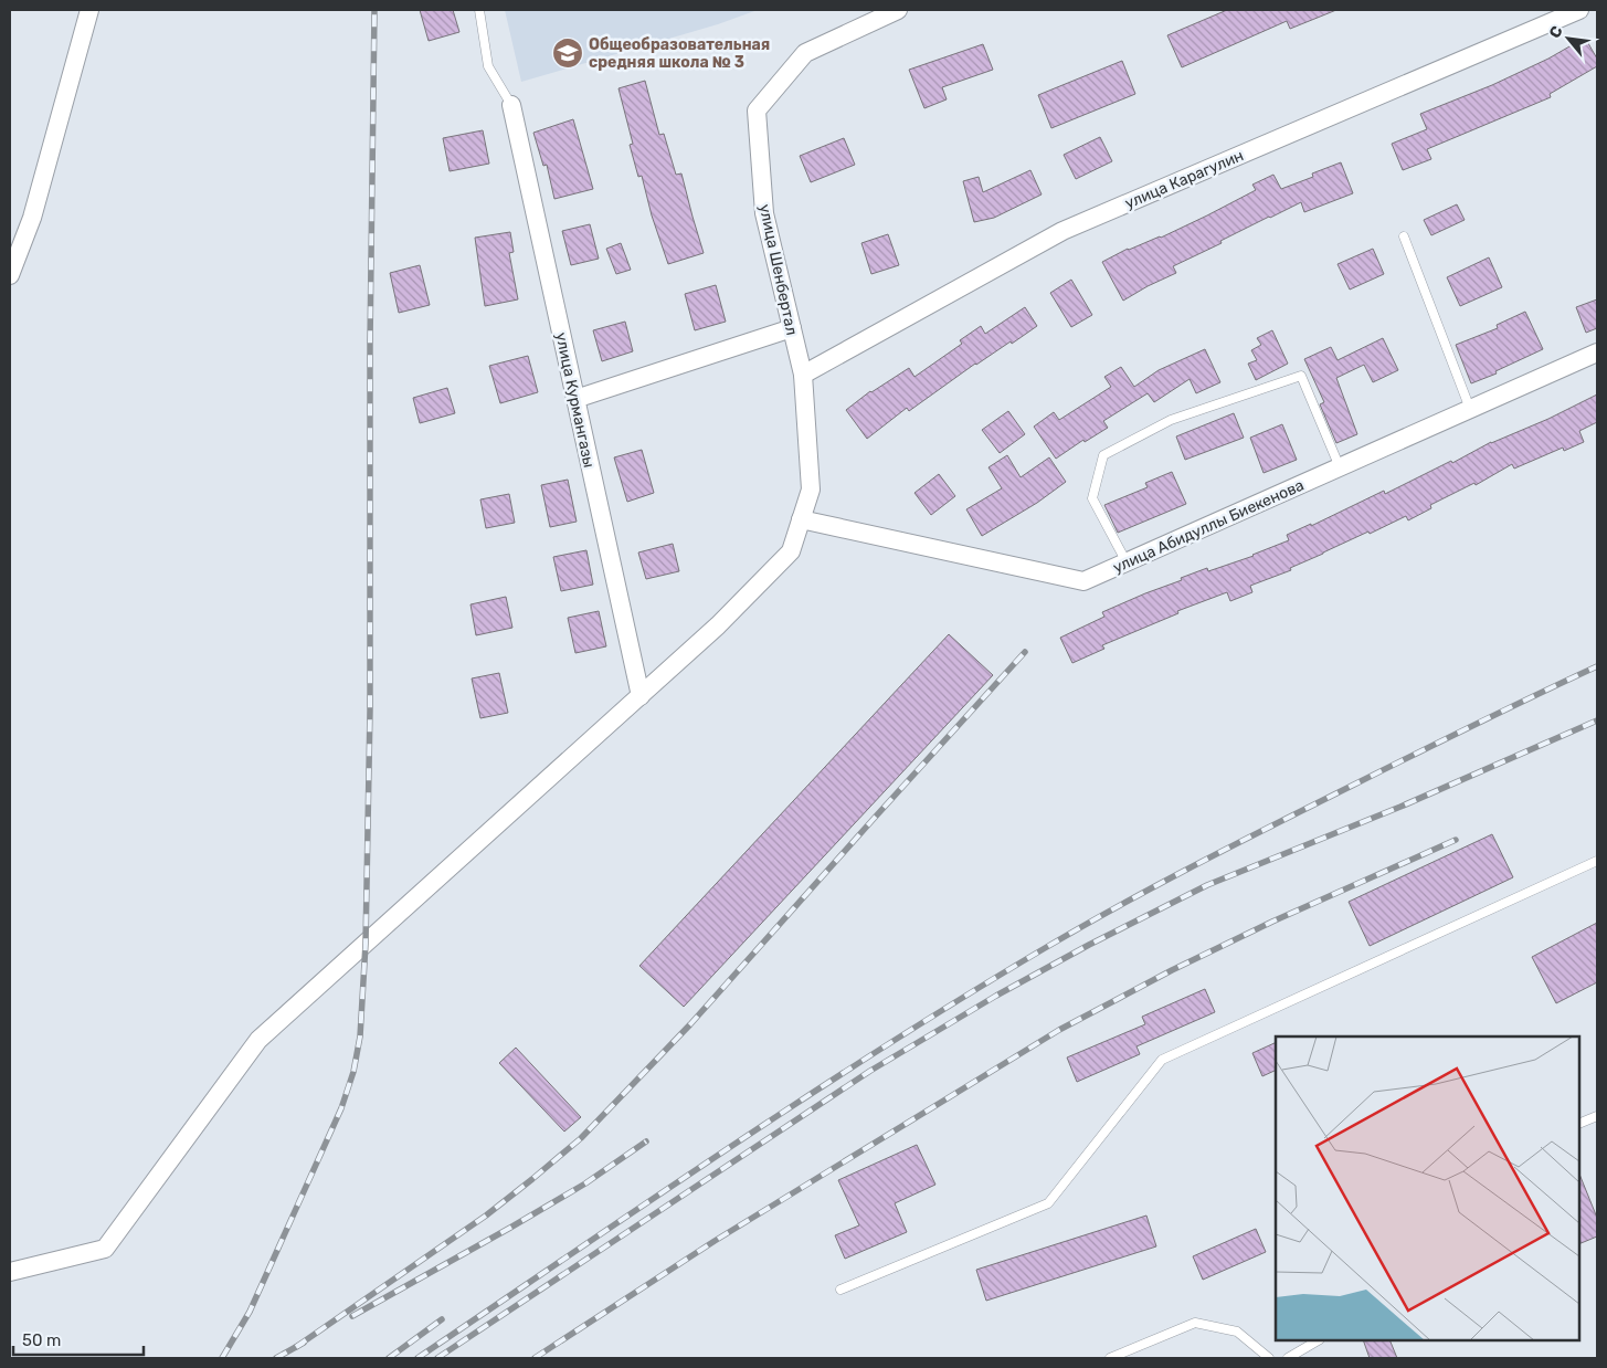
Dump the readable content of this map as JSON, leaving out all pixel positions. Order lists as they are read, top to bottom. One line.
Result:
{"streets":{"street":["улица Карагулин","улица Шенбертал","улица Курмангазы","улица Абидуллы Биекенова"]},"crossings":[["улица Карагулин","улица Шенбертал"],["улица Шенбертал","улица Курмангазы"],["улица Шенбертал","улица Абидуллы Биекенова"]],"places":{"school or university":["Общеобразовательная средняя школа № 3"]},"scale_bar":"50 m","north":"top left"}
